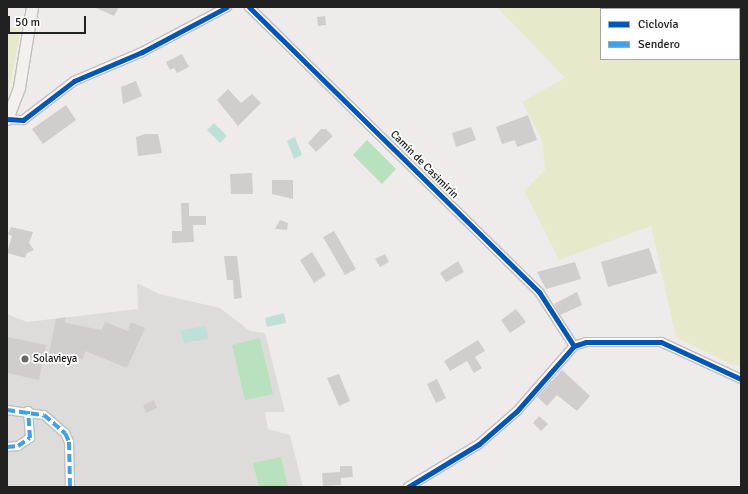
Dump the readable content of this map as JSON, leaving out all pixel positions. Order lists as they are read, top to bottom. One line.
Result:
{"streets":{"street":["Camín de Casimirín"]},"places":["Solavieya"],"legend":["Ciclovía","Sendero"],"scale_bar":"50 m"}
